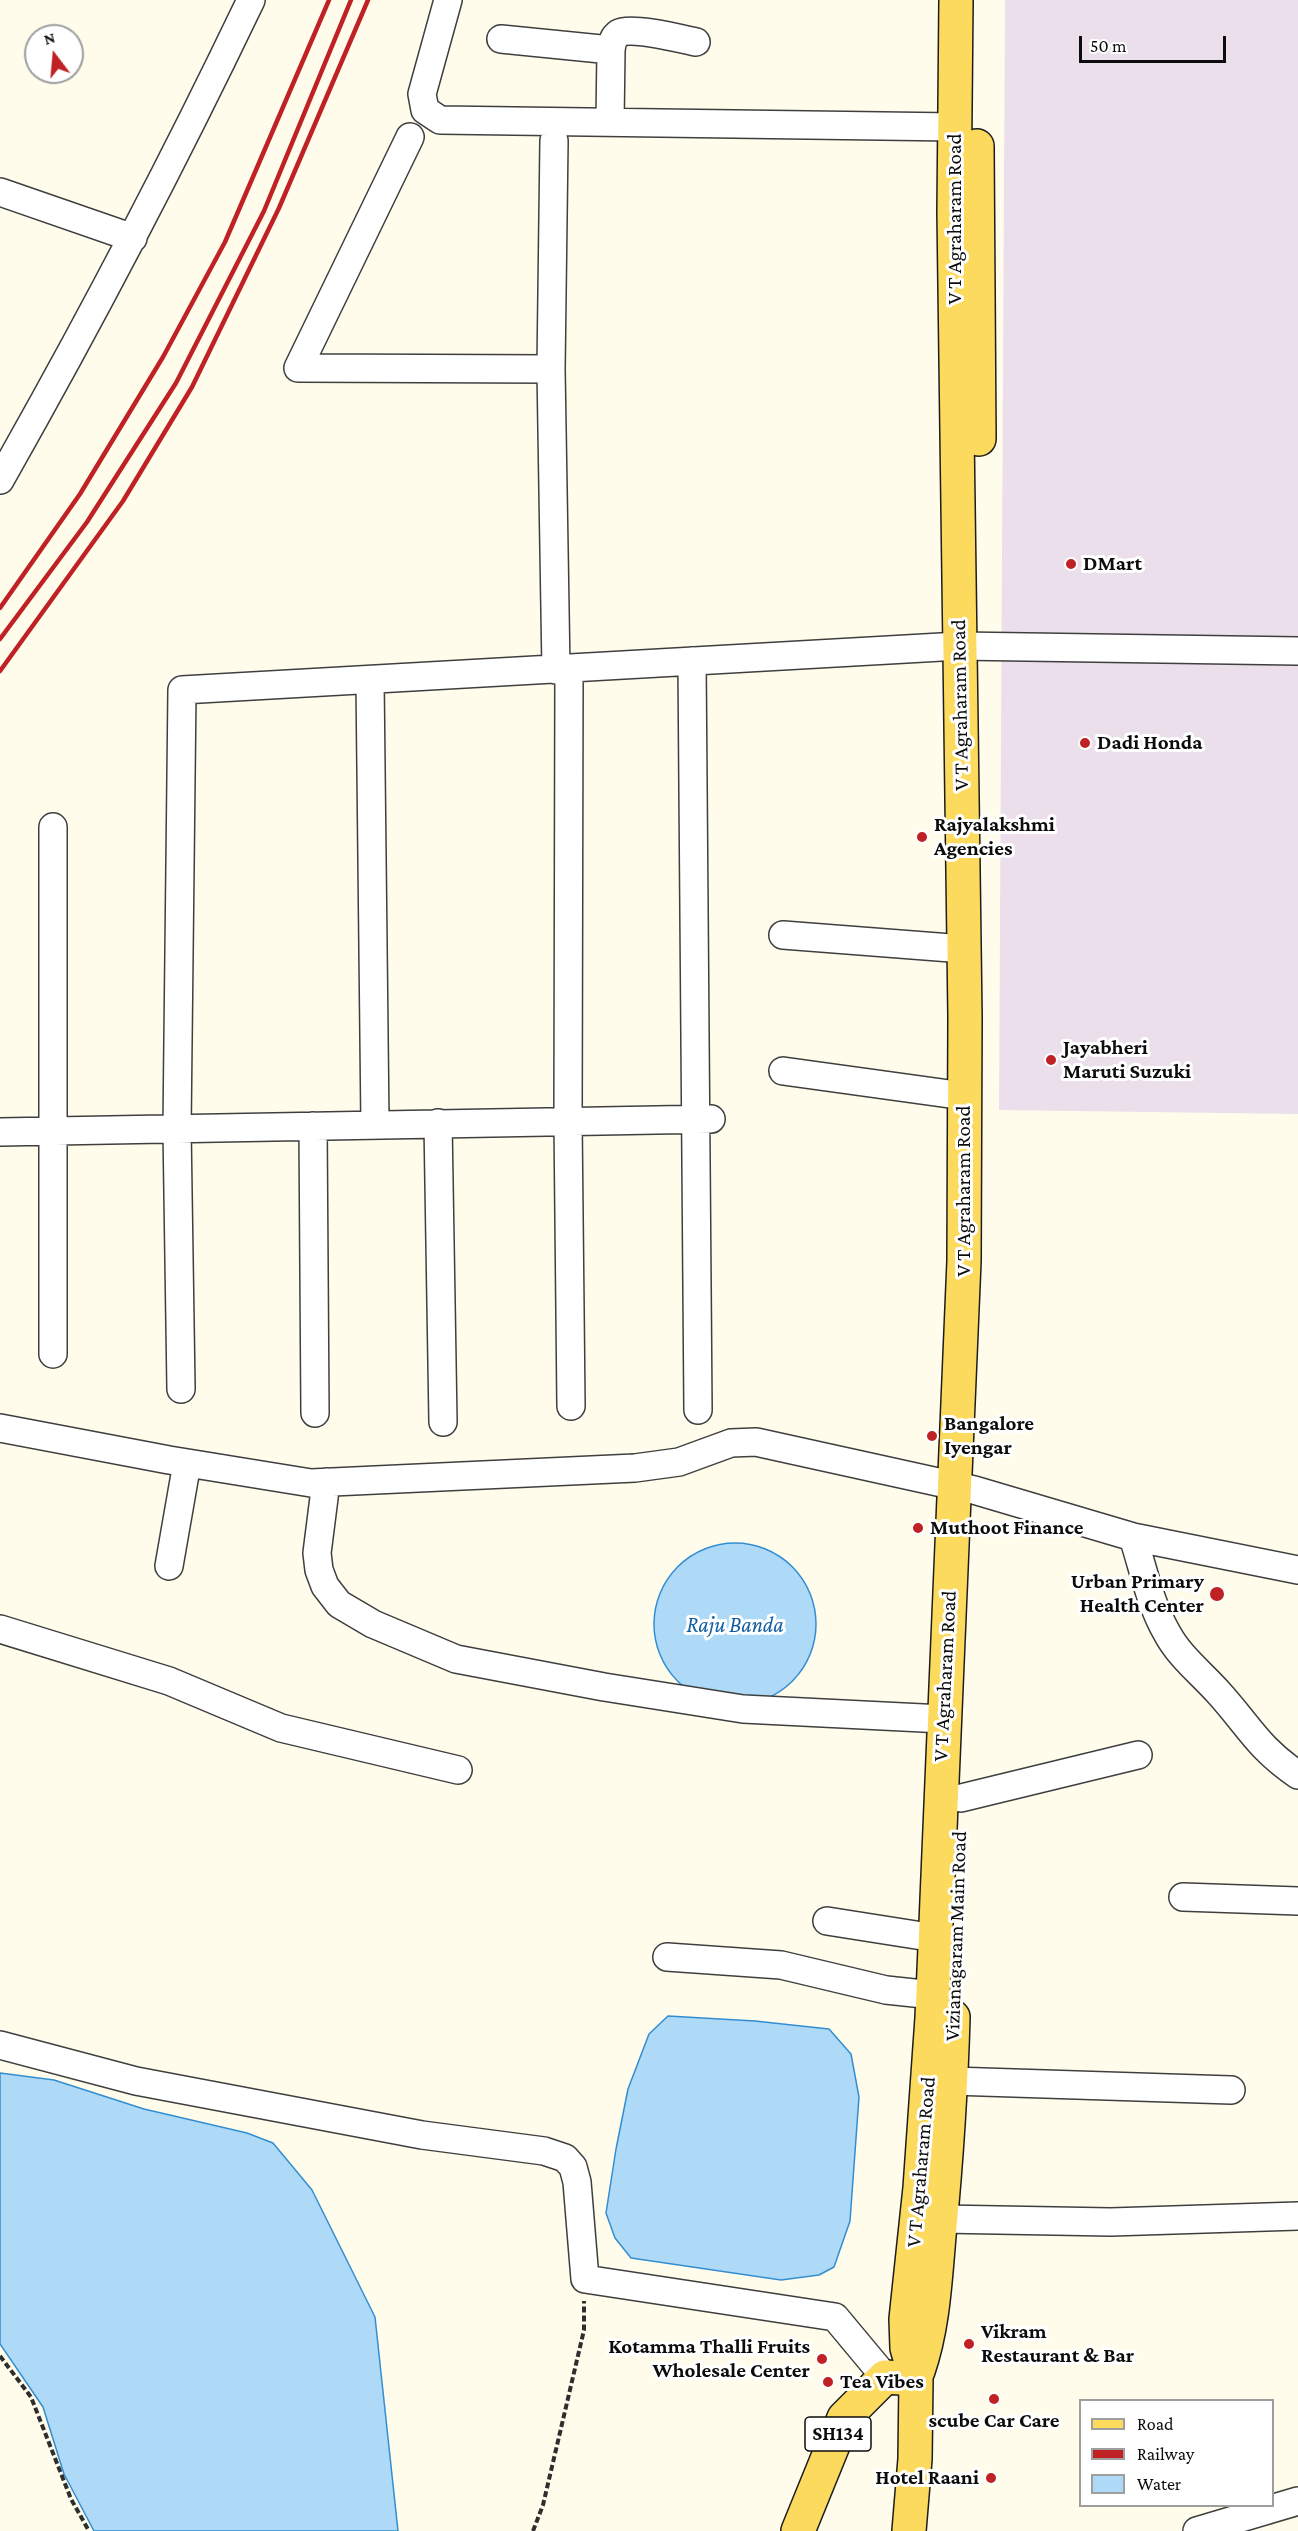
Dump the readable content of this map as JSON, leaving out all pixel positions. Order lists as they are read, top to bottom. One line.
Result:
{"streets":{"main road":["V T Agraharam Road","Vizianagaram Main Road","SH134"]},"crossings":[["V T Agraharam Road","Vizianagaram Main Road"],["V T Agraharam Road","SH134"],["Vizianagaram Main Road","SH134"]],"water":["Raju Banda"],"places":["DMart","Dadi Honda","Rajyalakshmi Agencies","Jayabheri Maruti Suzuki","Bangalore Iyengar","Muthoot Finance","Urban Primary Health Center","Vikram Restaurant & Bar","Kotamma Thalli Fruits Wholesale Center","Tea Vibes","scube Car Care","Hotel Raani"],"legend":["Road","Railway","Water"],"scale_bar":"50 m","north":"top"}
